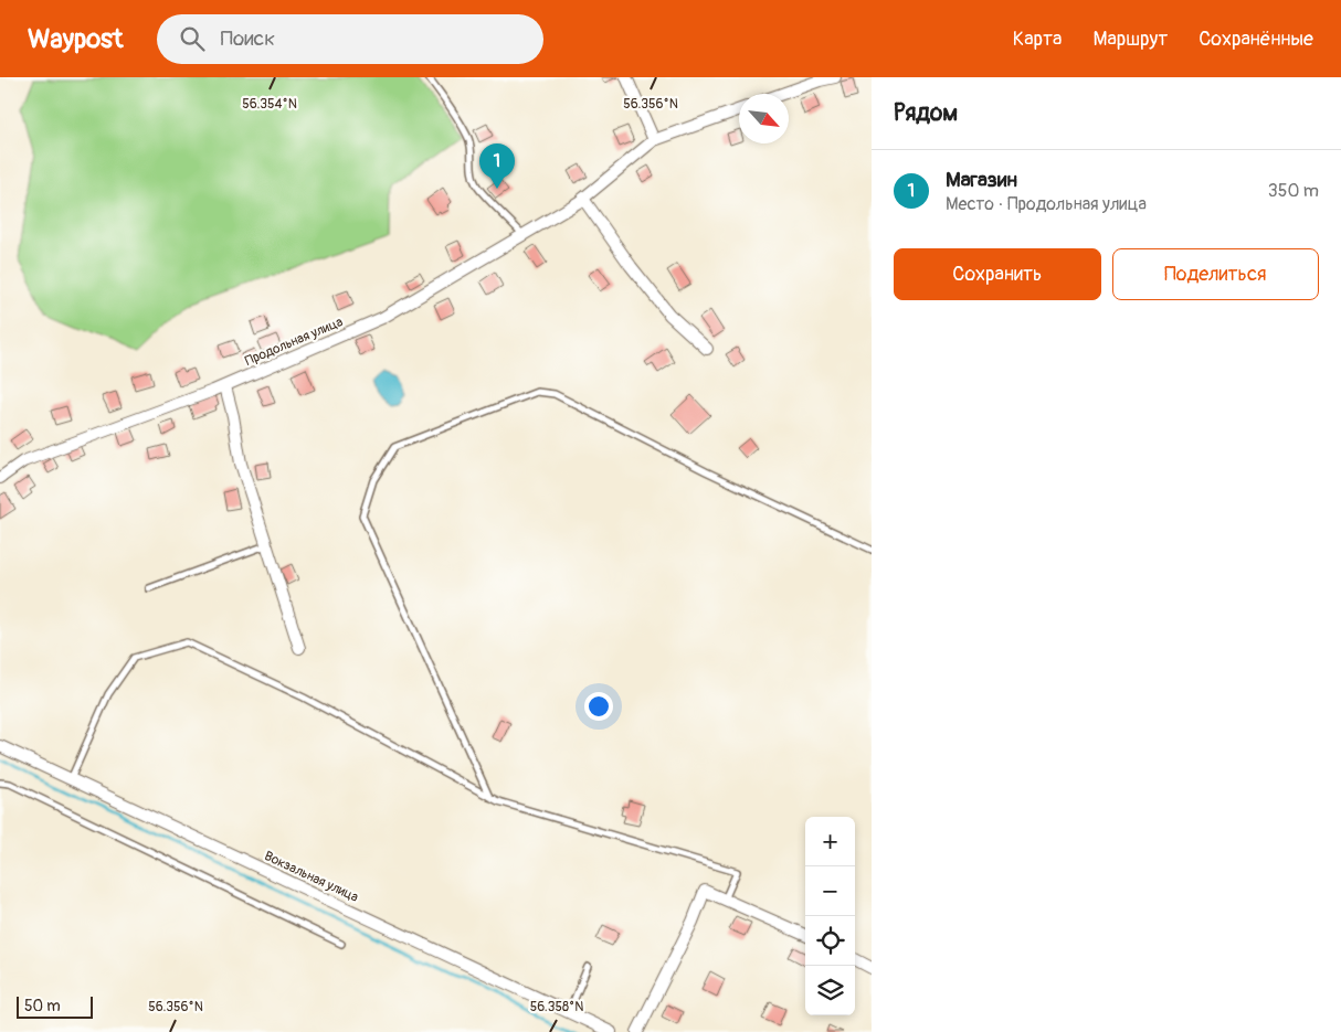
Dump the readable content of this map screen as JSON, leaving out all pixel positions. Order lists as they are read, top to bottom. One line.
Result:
{"streets":{"street":["Продольная улица","Вокзальная улица"]},"scale_bar":"50 m","north":"bottom right","page":{"header":"Waypost","search":"Поиск","nav":["Карта","Маршрут","Сохранённые"],"heading":"Рядом","pins":"1","list":[{"mark":"1","name":"Магазин","note":"Место · Продольная улица","value":"350 m"}],"buttons":["Сохранить","Поделиться"],"map_buttons":["+","−"],"scale":"50 m"},"coordinates":["56.354°N","56.356°N","56.358°N"]}
